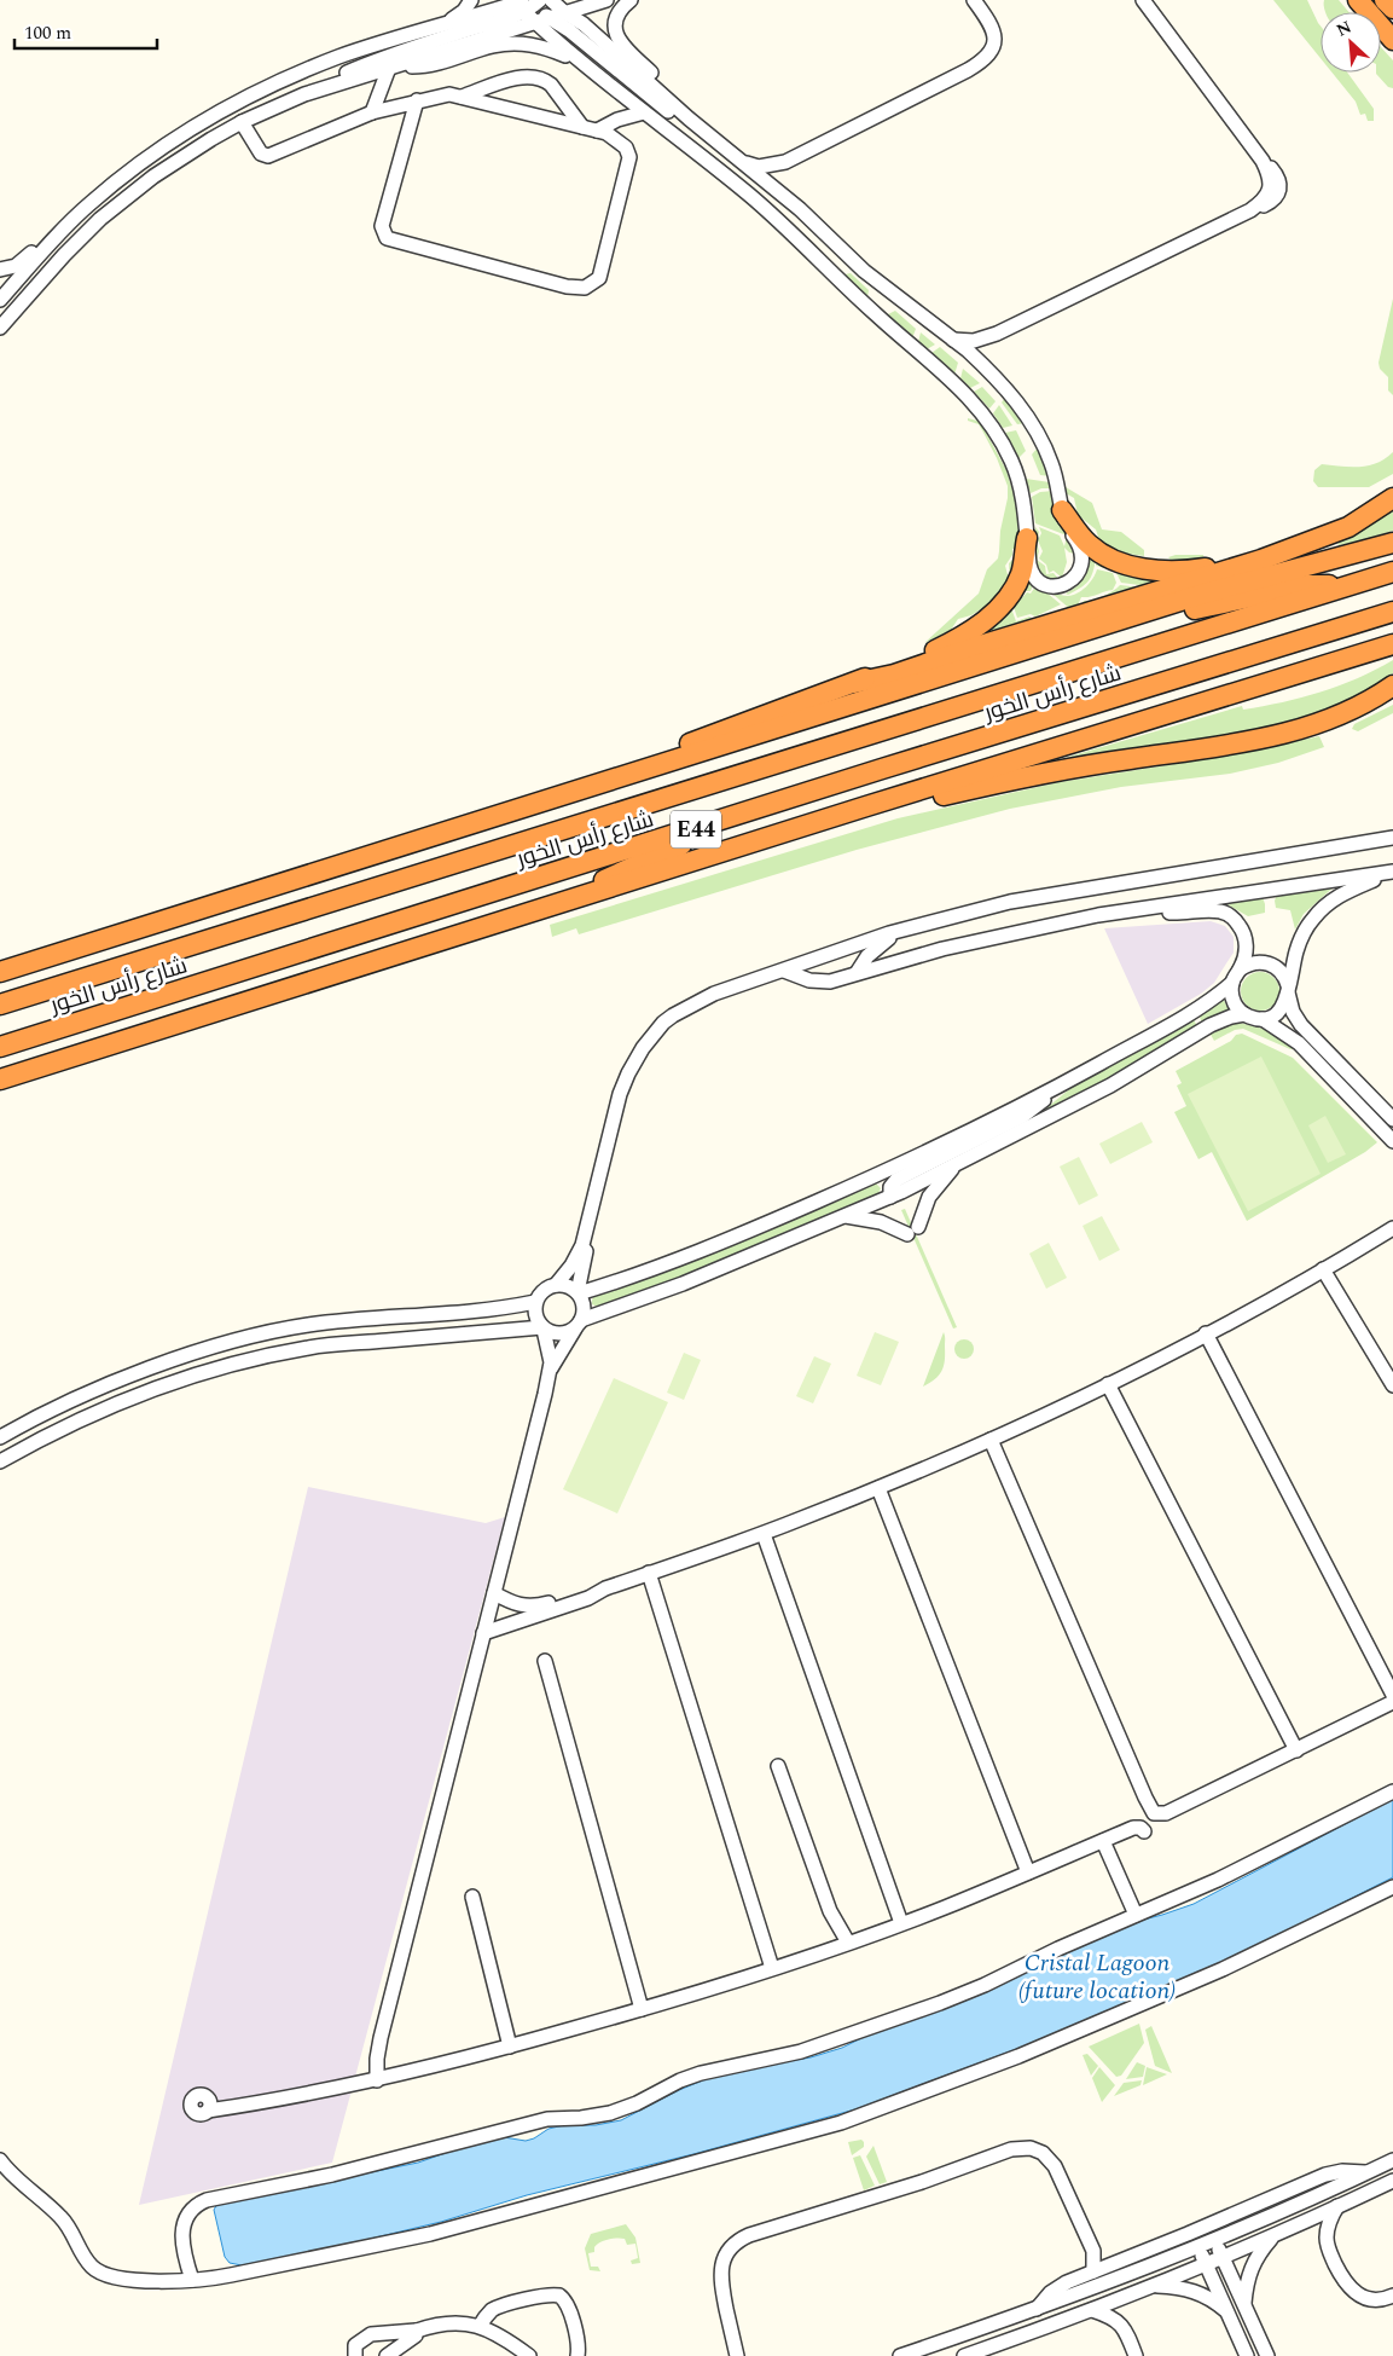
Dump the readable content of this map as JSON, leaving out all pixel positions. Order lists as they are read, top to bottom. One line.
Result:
{"streets":{"highway":["شارع رأس الخور","E44"]},"water":["Cristal Lagoon (future location)"],"scale_bar":"100 m","north":"top left"}
